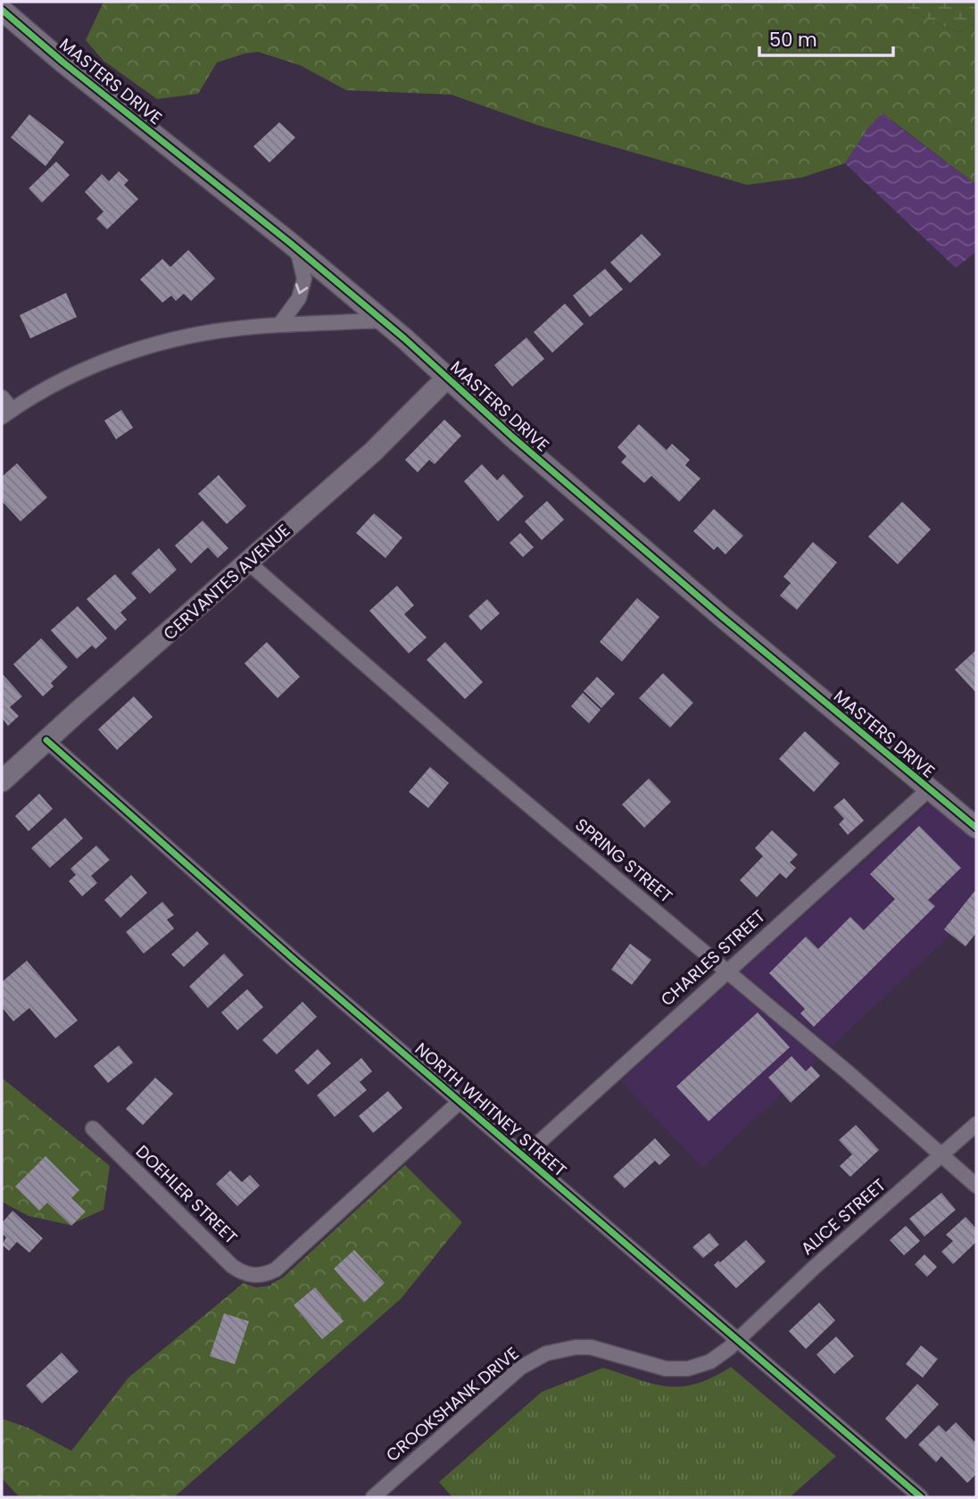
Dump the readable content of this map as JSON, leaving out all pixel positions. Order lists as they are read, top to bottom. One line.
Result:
{"streets":{"street":["MASTERS DRIVE","CERVANTES AVENUE","SPRING STREET","CHARLES STREET","NORTH WHITNEY STREET","DOEHLER STREET","ALICE STREET","CROOKSHANK DRIVE"]},"crossings":[["MASTERS DRIVE","CERVANTES AVENUE"],["MASTERS DRIVE","CHARLES STREET"],["CERVANTES AVENUE","SPRING STREET"],["CERVANTES AVENUE","NORTH WHITNEY STREET"],["SPRING STREET","CHARLES STREET"],["SPRING STREET","ALICE STREET"],["CHARLES STREET","NORTH WHITNEY STREET"],["NORTH WHITNEY STREET","DOEHLER STREET"],["NORTH WHITNEY STREET","ALICE STREET"],["NORTH WHITNEY STREET","CROOKSHANK DRIVE"],["ALICE STREET","CROOKSHANK DRIVE"]],"scale_bar":"50 m"}
